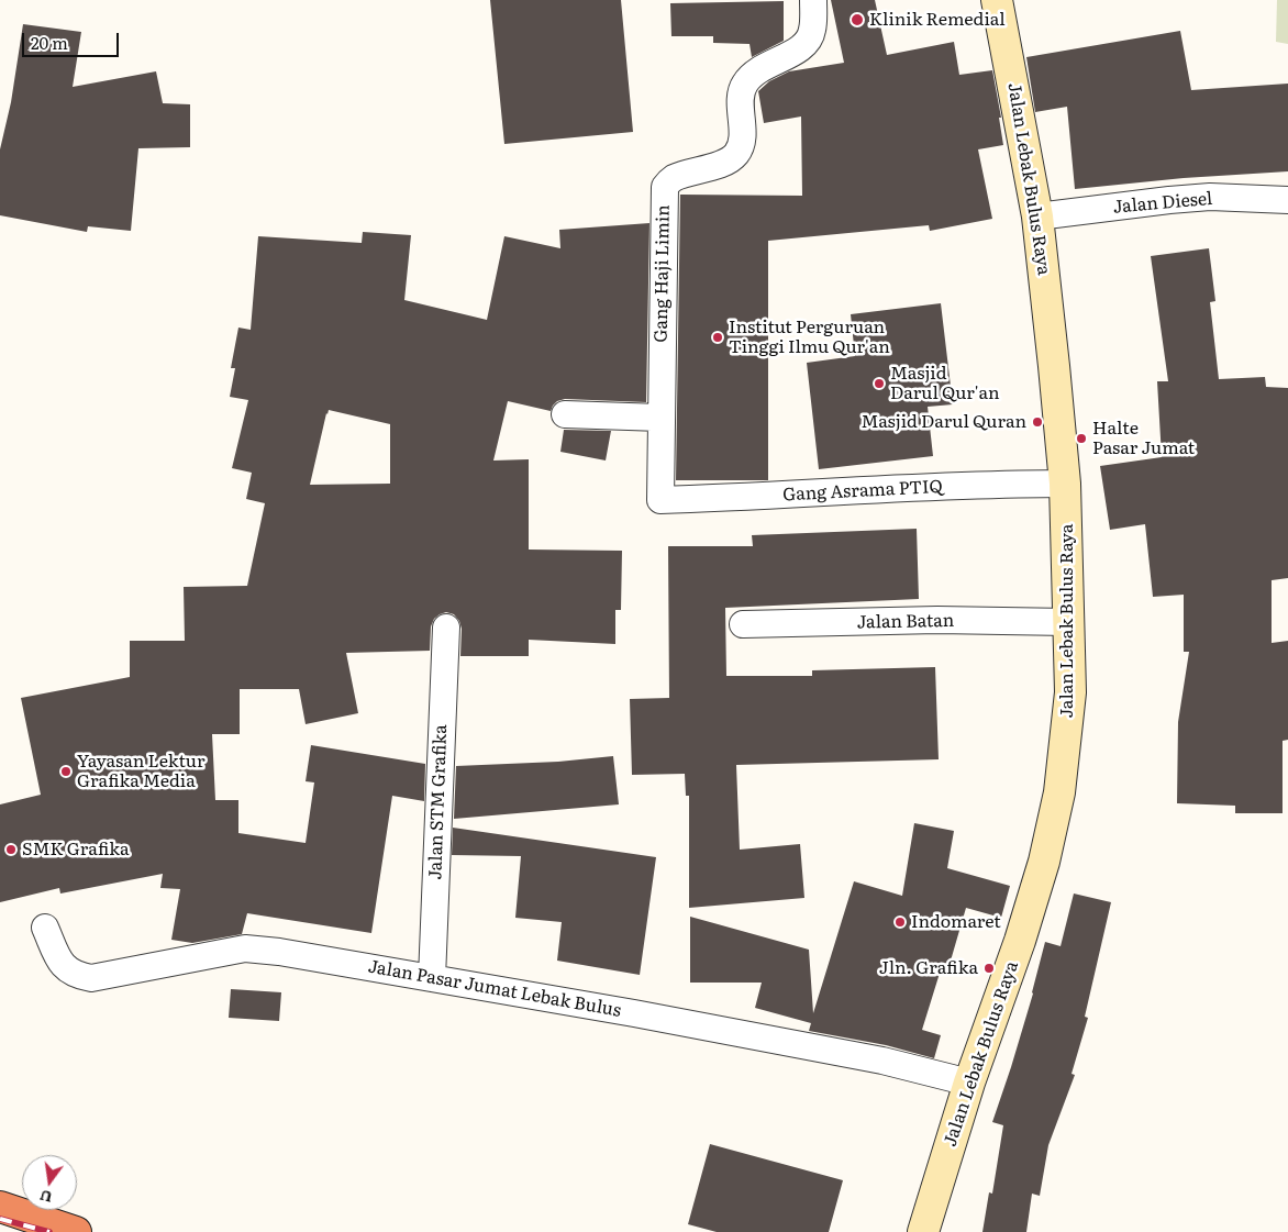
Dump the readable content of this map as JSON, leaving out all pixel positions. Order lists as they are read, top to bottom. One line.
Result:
{"streets":{"main road":["Jalan Lebak Bulus Raya"],"street":["Jalan Diesel","Gang Haji Limin","Gang Asrama PTIQ","Jalan Batan","Jalan STM Grafika","Jalan Pasar Jumat Lebak Bulus"]},"crossings":[["Jalan Lebak Bulus Raya","Jalan Diesel"],["Jalan Lebak Bulus Raya","Gang Asrama PTIQ"],["Jalan Lebak Bulus Raya","Jalan Batan"],["Jalan Lebak Bulus Raya","Jalan Pasar Jumat Lebak Bulus"],["Gang Haji Limin","Gang Asrama PTIQ"],["Jalan STM Grafika","Jalan Pasar Jumat Lebak Bulus"]],"places":["Klinik Remedial","Institut Perguruan Tinggi Ilmu Qur'an","Masjid Darul Qur'an","Masjid Darul Quran","Halte Pasar Jumat","Yayasan Lektur Grafika Media","SMK Grafika","Indomaret","Jln. Grafika"],"scale_bar":"20 m","north":"bottom"}
